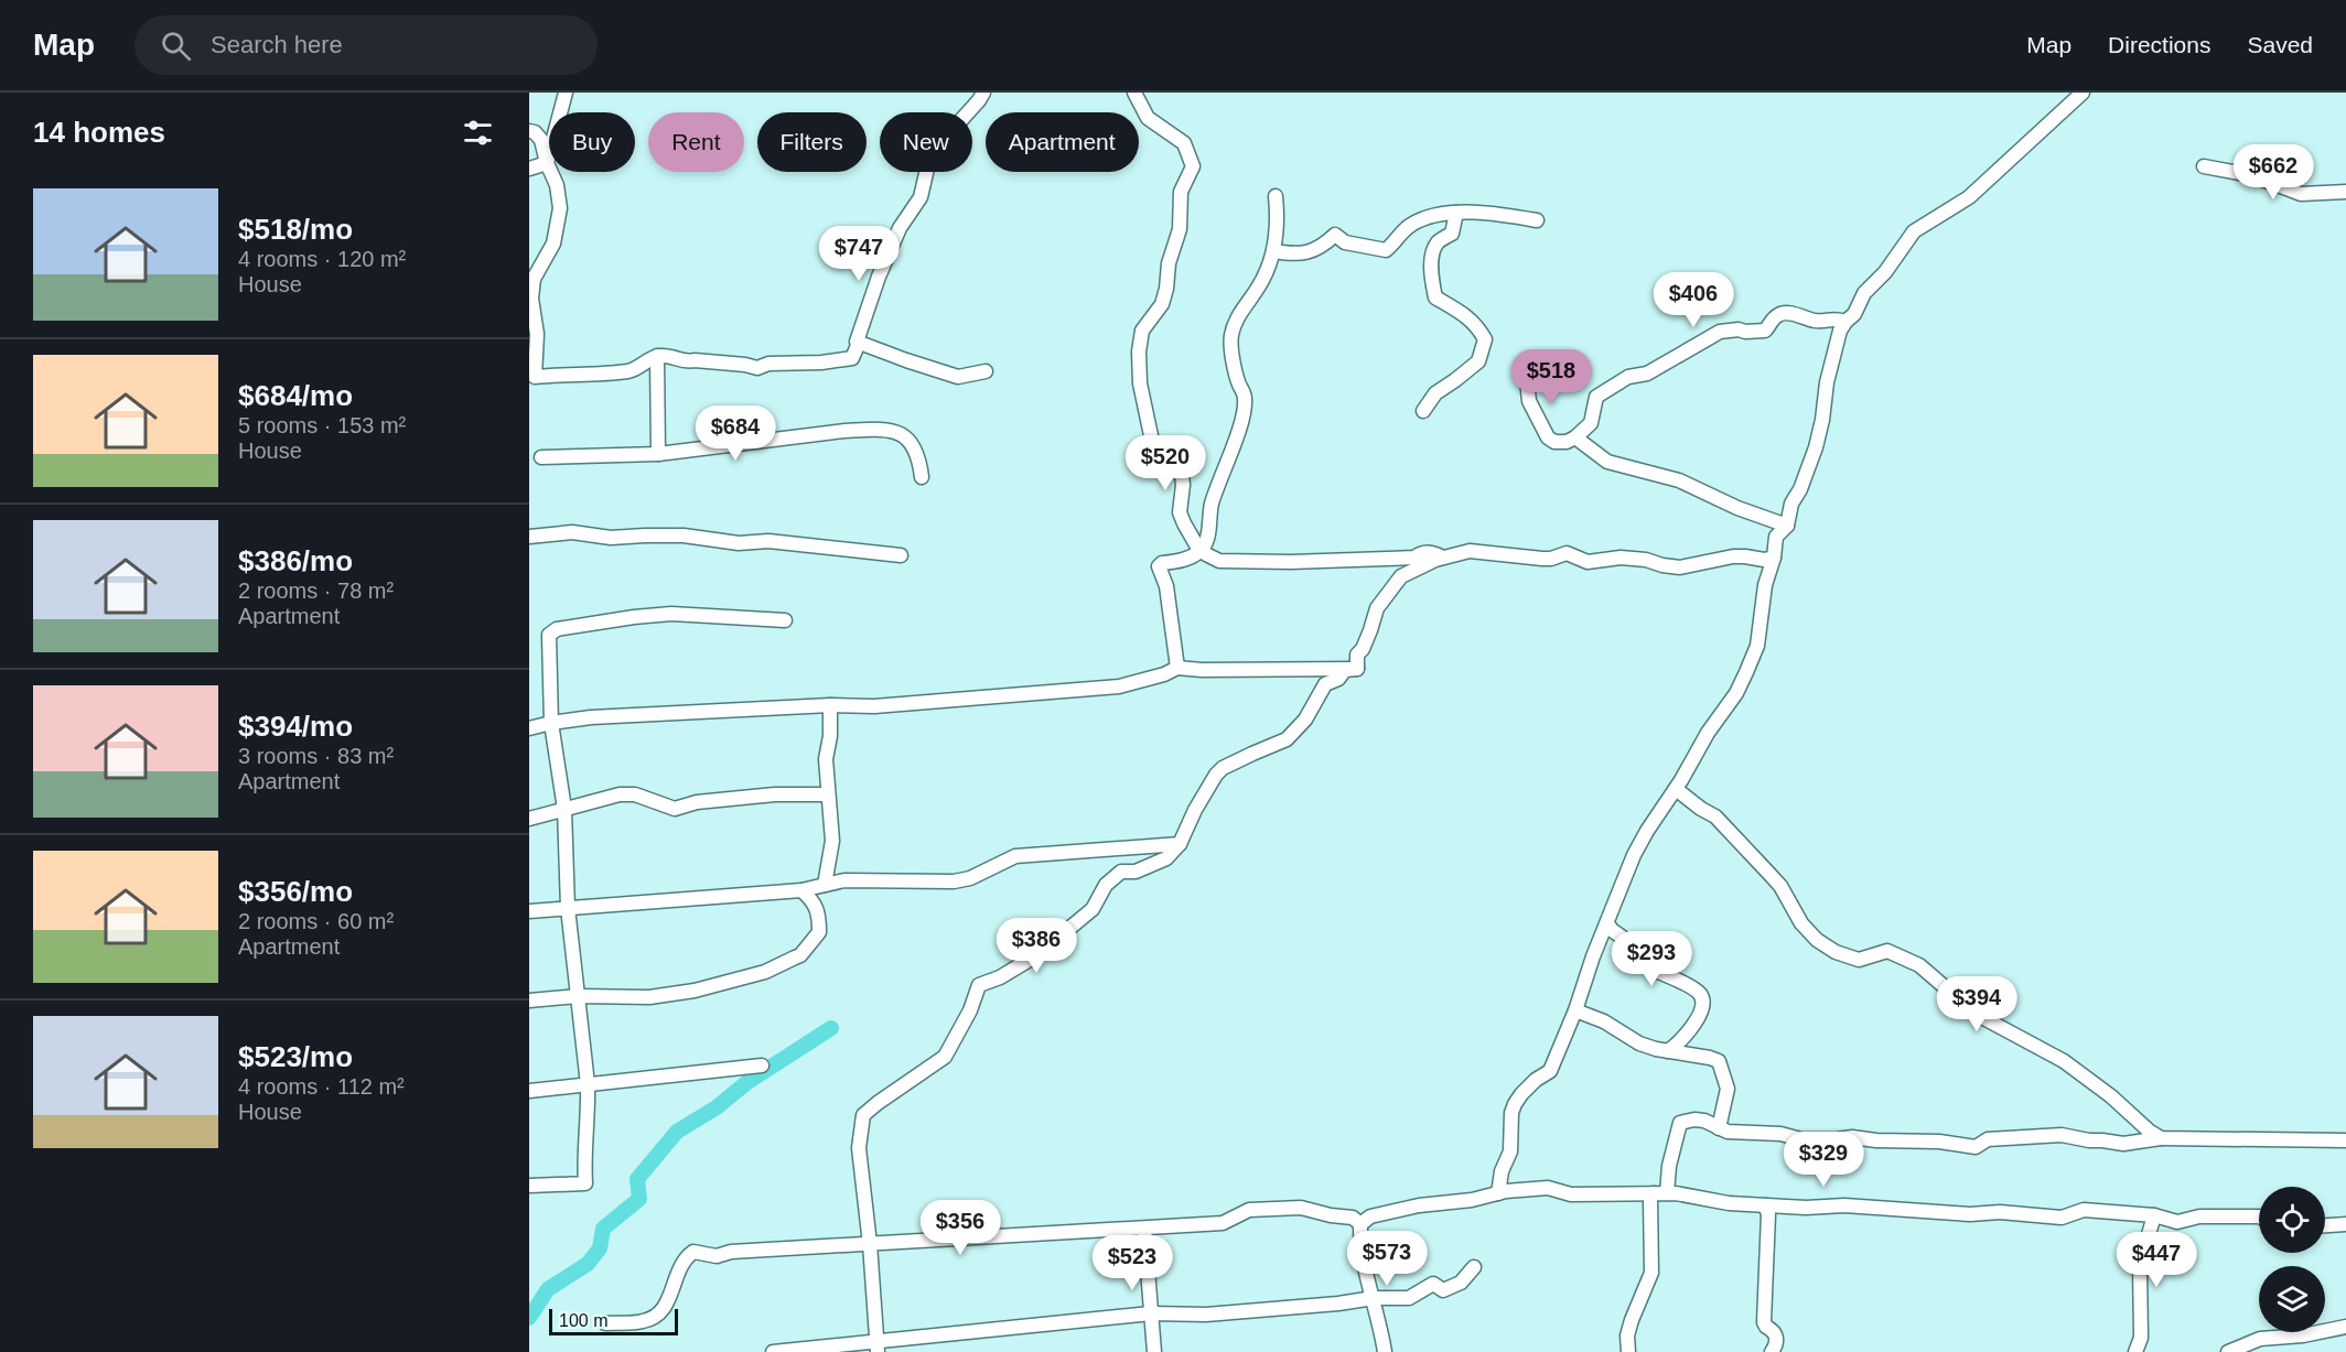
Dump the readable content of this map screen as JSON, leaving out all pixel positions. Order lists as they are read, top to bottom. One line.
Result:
{"scale_bar":"100 m","page":{"header":"Map","search":"Search here","nav":["Map","Directions","Saved"],"heading":"14 homes","chip":["Buy","Rent","Filters","New","Apartment"],"price":["$662","$747","$406","$518","$684","$520","$386","$293","$394","$329","$356","$573","$447","$523"],"list":[{"name":"$518/mo","note":"4 rooms · 120 m² · House"},{"name":"$684/mo","note":"5 rooms · 153 m² · House"},{"name":"$386/mo","note":"2 rooms · 78 m² · Apartment"},{"name":"$394/mo","note":"3 rooms · 83 m² · Apartment"},{"name":"$356/mo","note":"2 rooms · 60 m² · Apartment"},{"name":"$523/mo","note":"4 rooms · 112 m² · House"}],"scale":"100 m"}}
